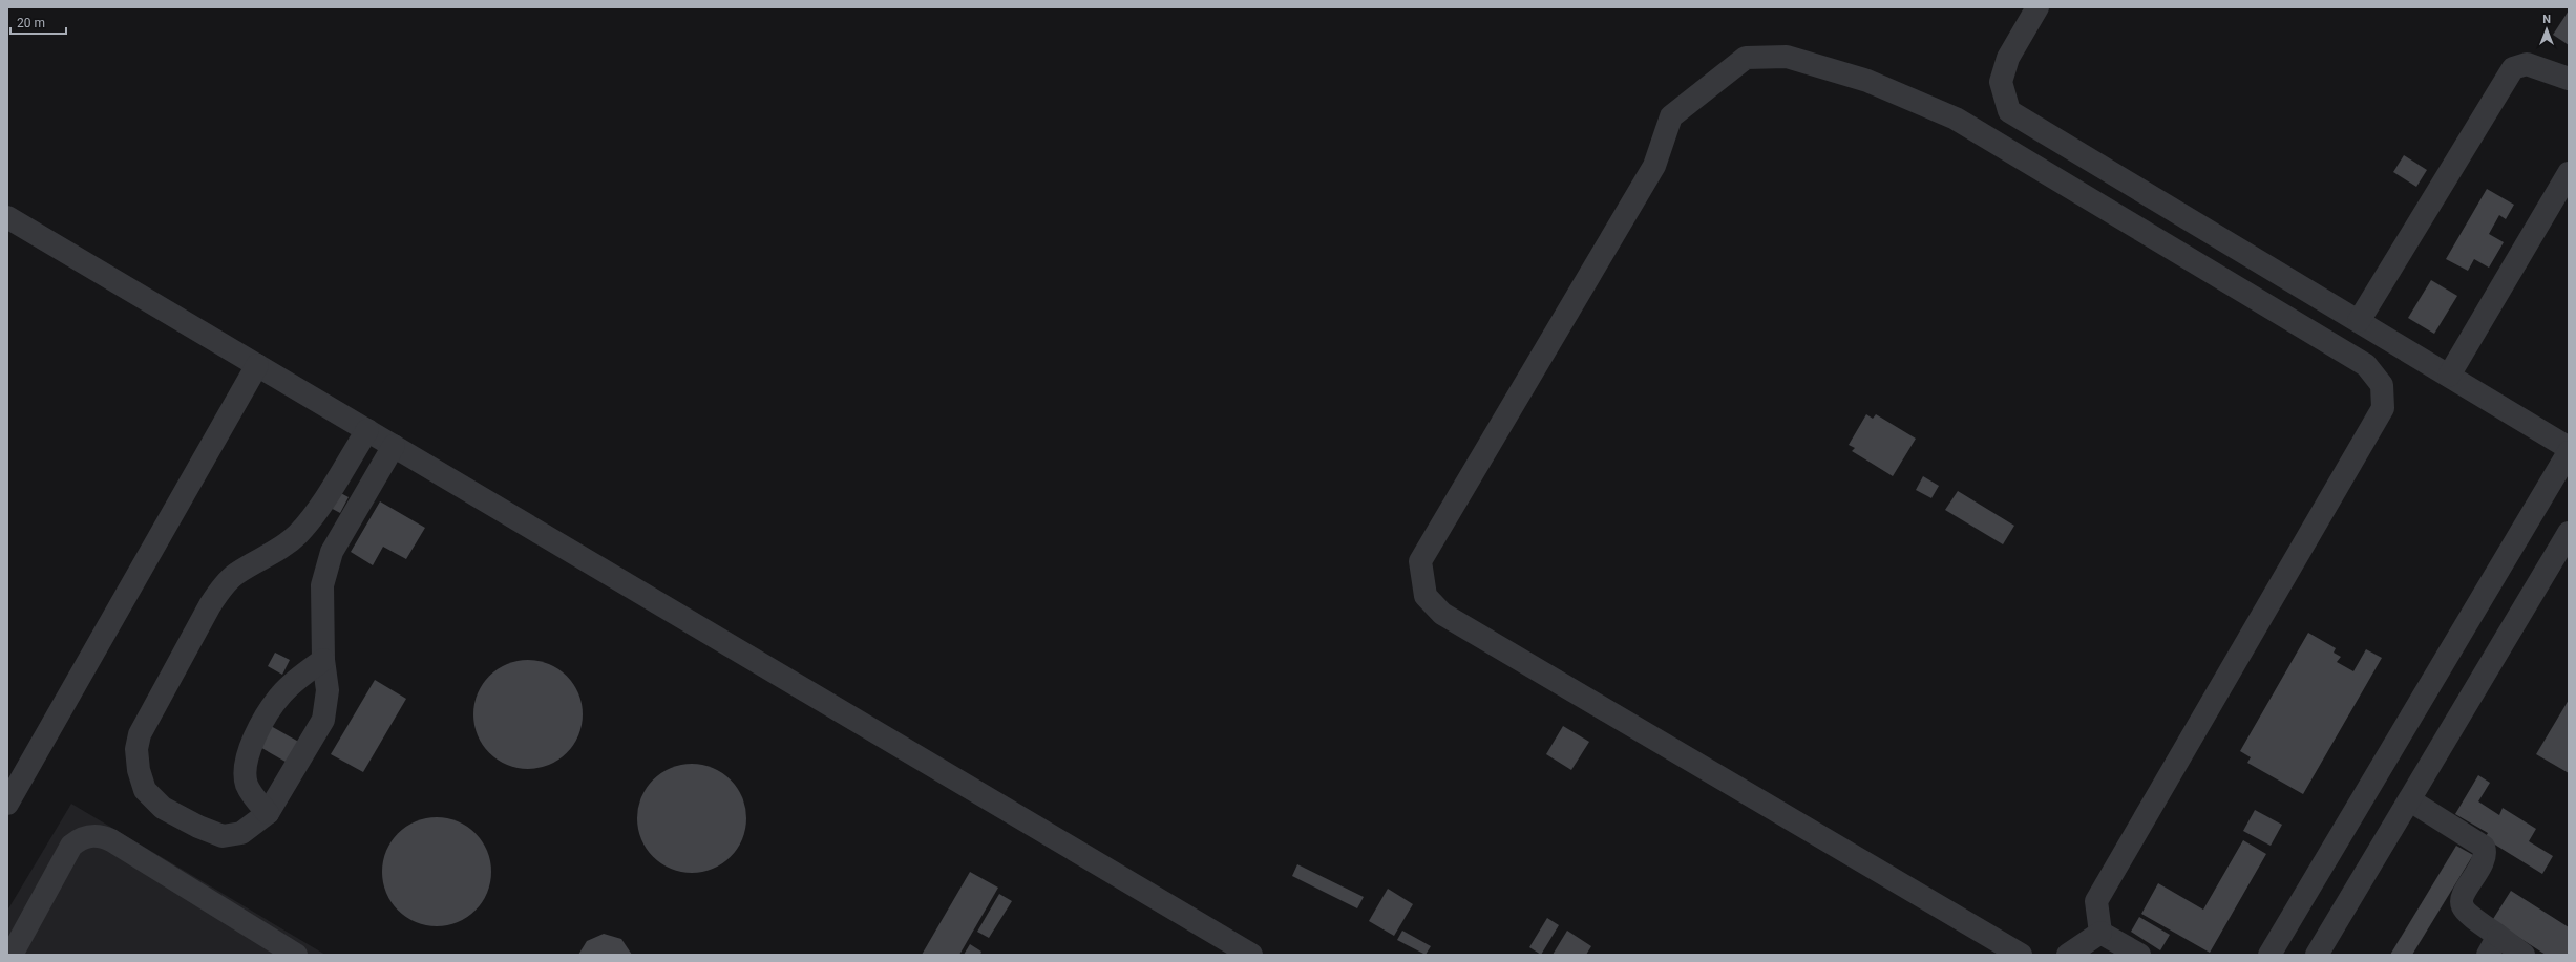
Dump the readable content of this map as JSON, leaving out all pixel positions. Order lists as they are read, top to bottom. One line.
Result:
{"scale_bar":"20 m","north":"top"}
